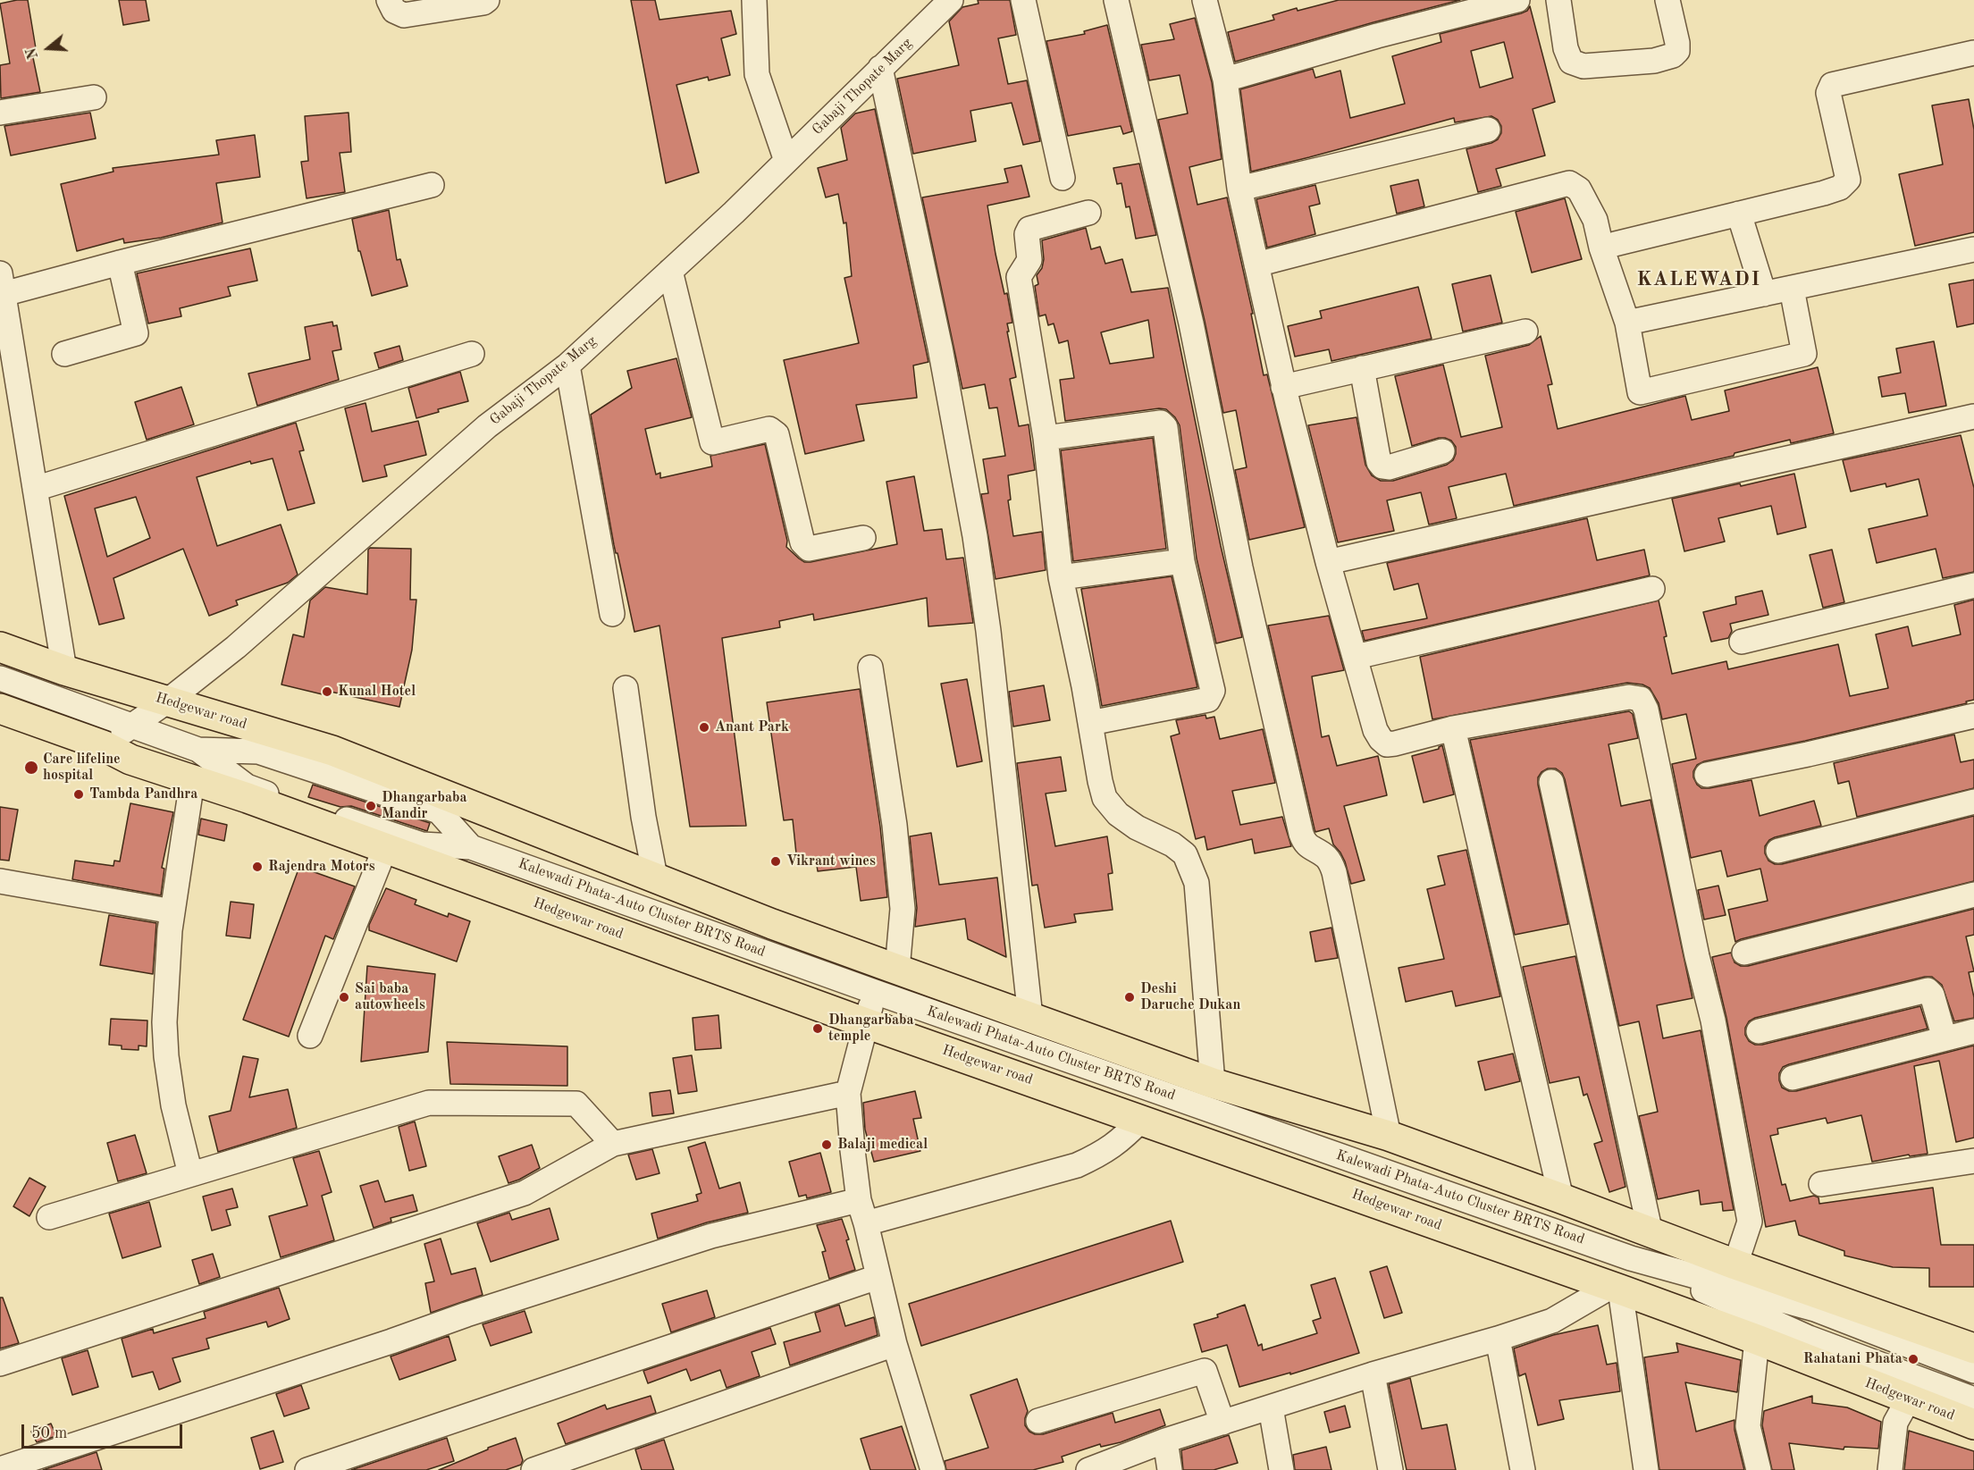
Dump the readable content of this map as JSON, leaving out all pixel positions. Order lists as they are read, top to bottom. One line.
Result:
{"streets":{"main road":["Hedgewar road"],"street":["Gabaji Thopate Marg","Kalewadi Phata-Auto Cluster BRTS Road"]},"crossings":[["Gabaji Thopate Marg","Hedgewar road"],["Gabaji Thopate Marg","Kalewadi Phata-Auto Cluster BRTS Road"],["Hedgewar road","Kalewadi Phata-Auto Cluster BRTS Road"]],"districts":["KALEWADI"],"places":["Kunal Hotel","Anant Park","Care lifeline hospital","Tambda Pandhra","Dhangarbaba Mandir","Vikrant wines","Rajendra Motors","Sai baba autowheels","Deshi Daruche Dukan","Dhangarbaba temple","Balaji medical","Rahatani Phata"],"scale_bar":"50 m","north":"left"}
